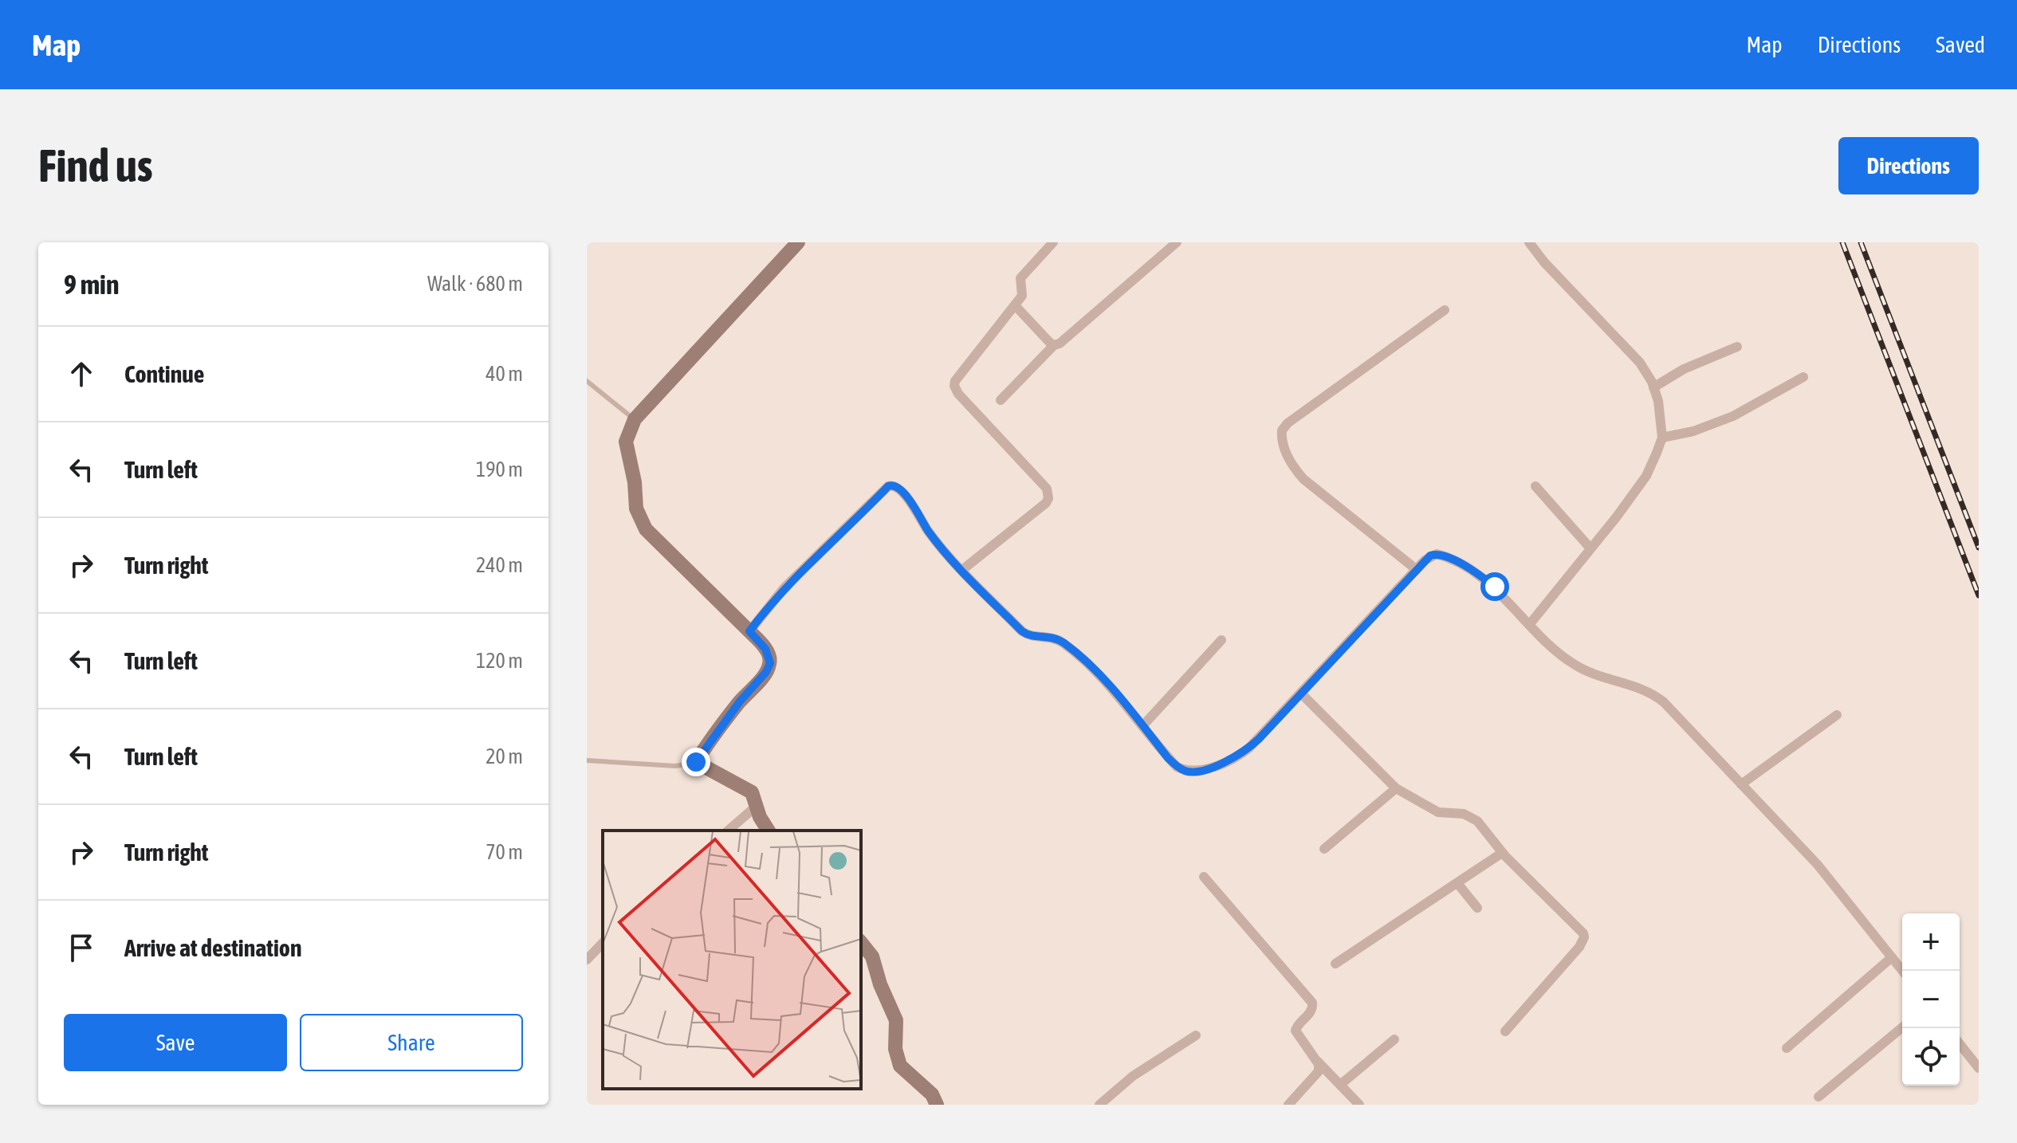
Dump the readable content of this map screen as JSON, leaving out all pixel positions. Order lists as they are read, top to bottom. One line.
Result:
{"page":{"header":"Map","nav":["Map","Directions","Saved"],"buttons":["Directions",["Save","Share"]],"title":"Find us","heading":["9 min","Walk · 680 m"],"list":[["Continue","40 m"],["Turn left","190 m"],["Turn right","240 m"],["Turn left","120 m"],["Turn left","20 m"],["Turn right","70 m"],"Arrive at destination"],"map_buttons":["+","−"]}}
